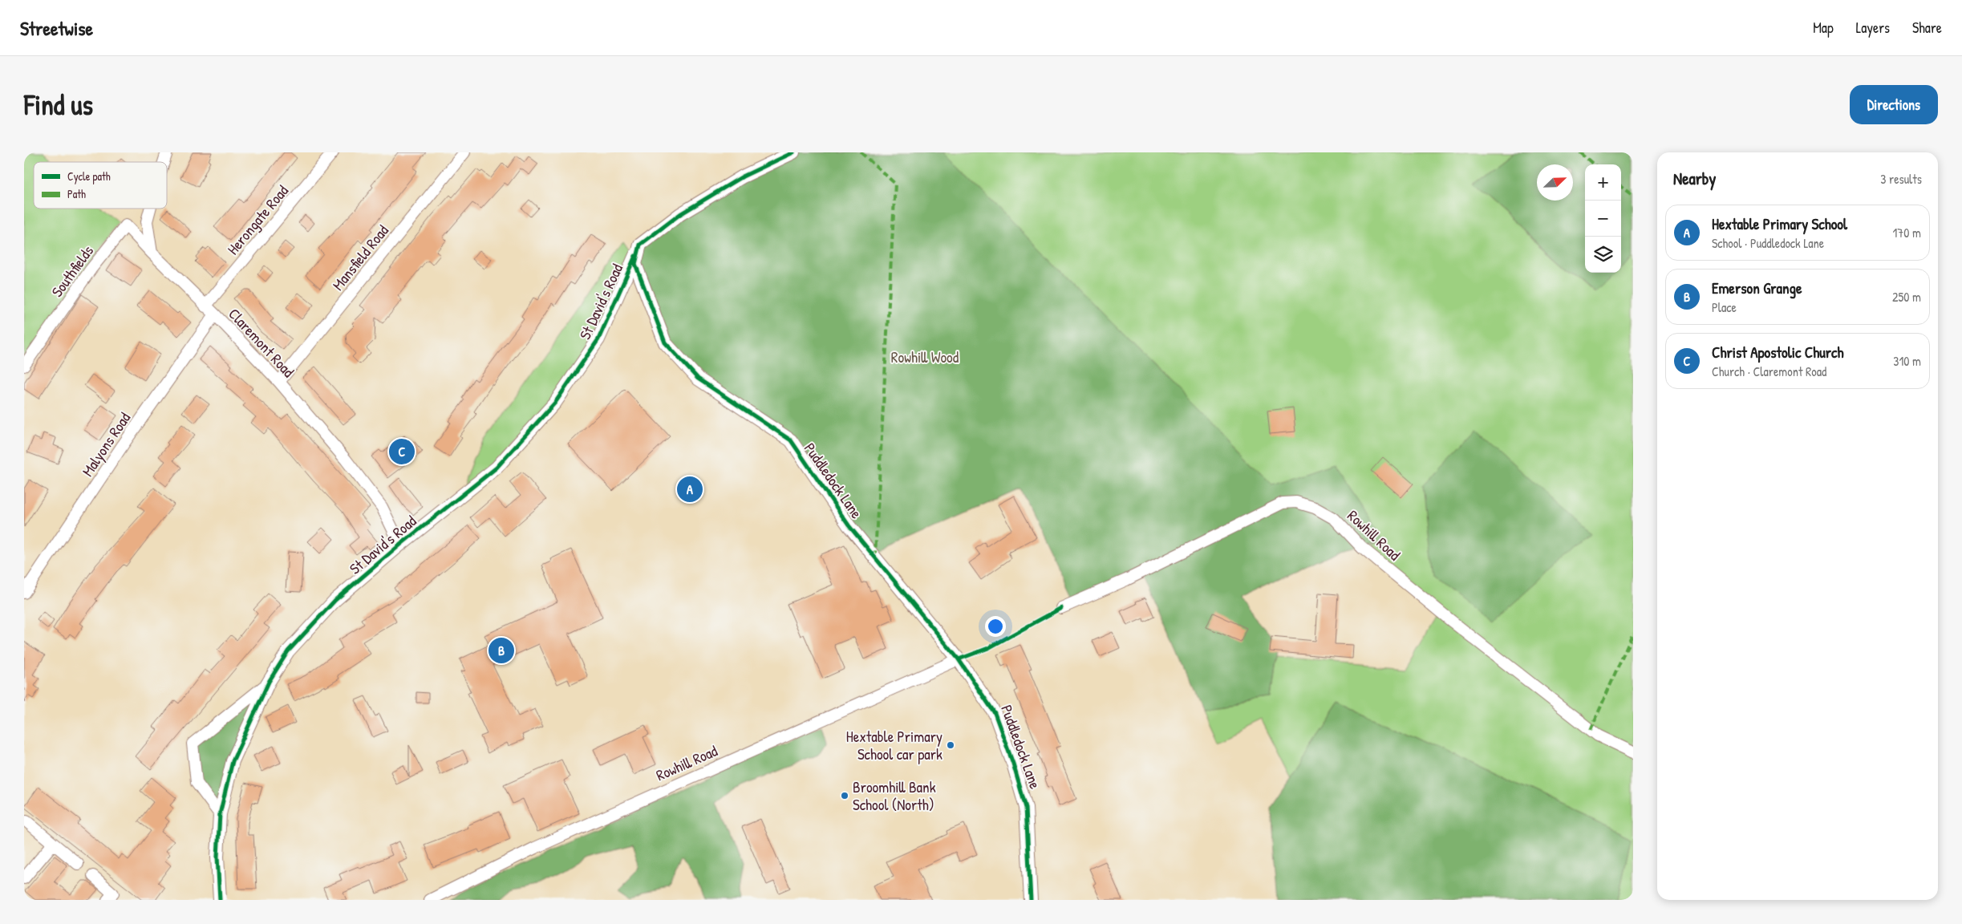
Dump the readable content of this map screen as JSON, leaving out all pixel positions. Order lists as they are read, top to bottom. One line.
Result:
{"streets":{"street":["Herongate Road","Mansfield Road","Southfields","St David's Road","Claremont Road","Malyons Road","Puddledock Lane","Rowhill Road"]},"crossings":[["Herongate Road","Claremont Road"],["Mansfield Road","Claremont Road"],["Southfields","Claremont Road"],["St David's Road","Claremont Road"],["St David's Road","Puddledock Lane"],["Claremont Road","Malyons Road"],["Puddledock Lane","Rowhill Road"]],"parks":["Rowhill Wood"],"places":["Hextable Primary School car park","Broomhill Bank School (North)"],"legend":["Cycle path","Path"],"north":"top right","page":{"header":"Streetwise","nav":["Map","Layers","Share"],"buttons":"Directions","title":"Find us","heading":["Nearby","3 results"],"map_buttons":["+","−"],"list":[{"mark":"A","name":"Hextable Primary School","note":"School · Puddledock Lane","value":"170 m"},{"mark":"B","name":"Emerson Grange","note":"Place","value":"250 m"},{"mark":"C","name":"Christ Apostolic Church","note":"Church · Claremont Road","value":"310 m"}],"pins":["C","A","B"]}}
